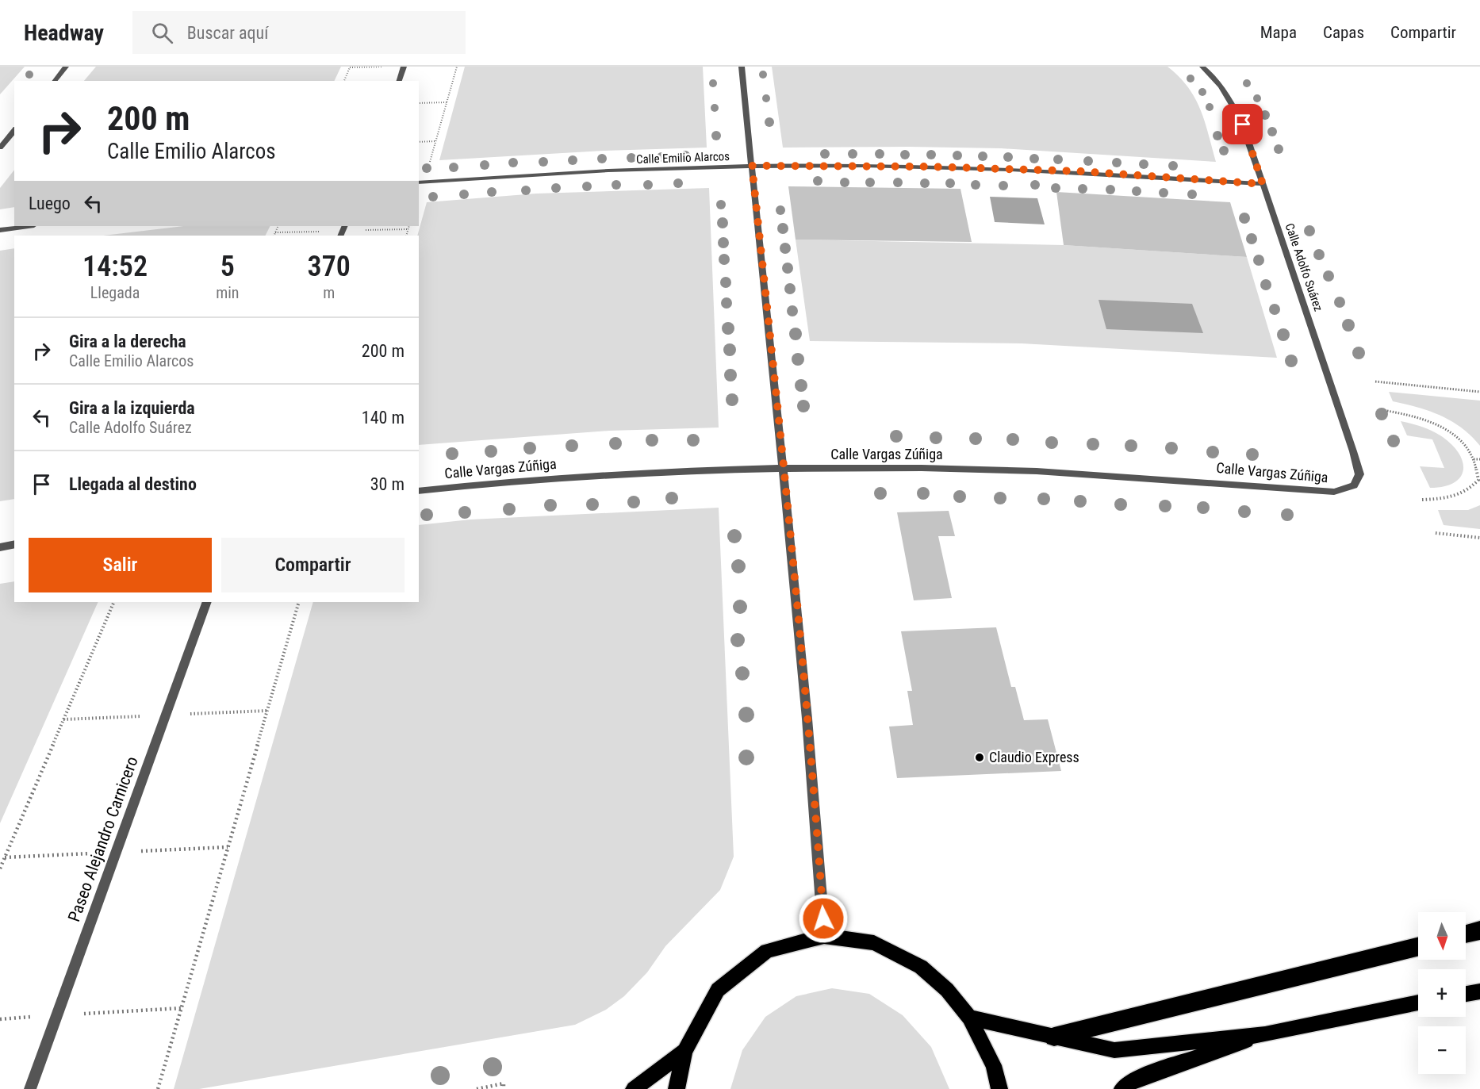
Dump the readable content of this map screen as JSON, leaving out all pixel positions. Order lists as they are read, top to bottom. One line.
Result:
{"streets":{"street":["Calle Emilio Alarcos","Calle Adolfo Suárez","Calle Vargas Zúñiga","Paseo Alejandro Carnicero"]},"crossings":[["Calle Emilio Alarcos","Calle Adolfo Suárez"],["Calle Adolfo Suárez","Calle Vargas Zúñiga"]],"places":["Claudio Express"],"north":"bottom","page":{"header":"Headway","search":"Buscar aquí","nav":["Mapa","Capas","Compartir"],"turn":["200 m","Calle Emilio Alarcos"],"then":"Luego","eta":["14:52","Llegada","5","min","370","m"],"list":[{"name":"Gira a la derecha","note":"Calle Emilio Alarcos","value":"200 m"},{"name":"Gira a la izquierda","note":"Calle Adolfo Suárez","value":"140 m"},{"name":"Llegada al destino","value":"30 m"}],"buttons":["Salir","Compartir"],"map_buttons":["+","−"]}}
